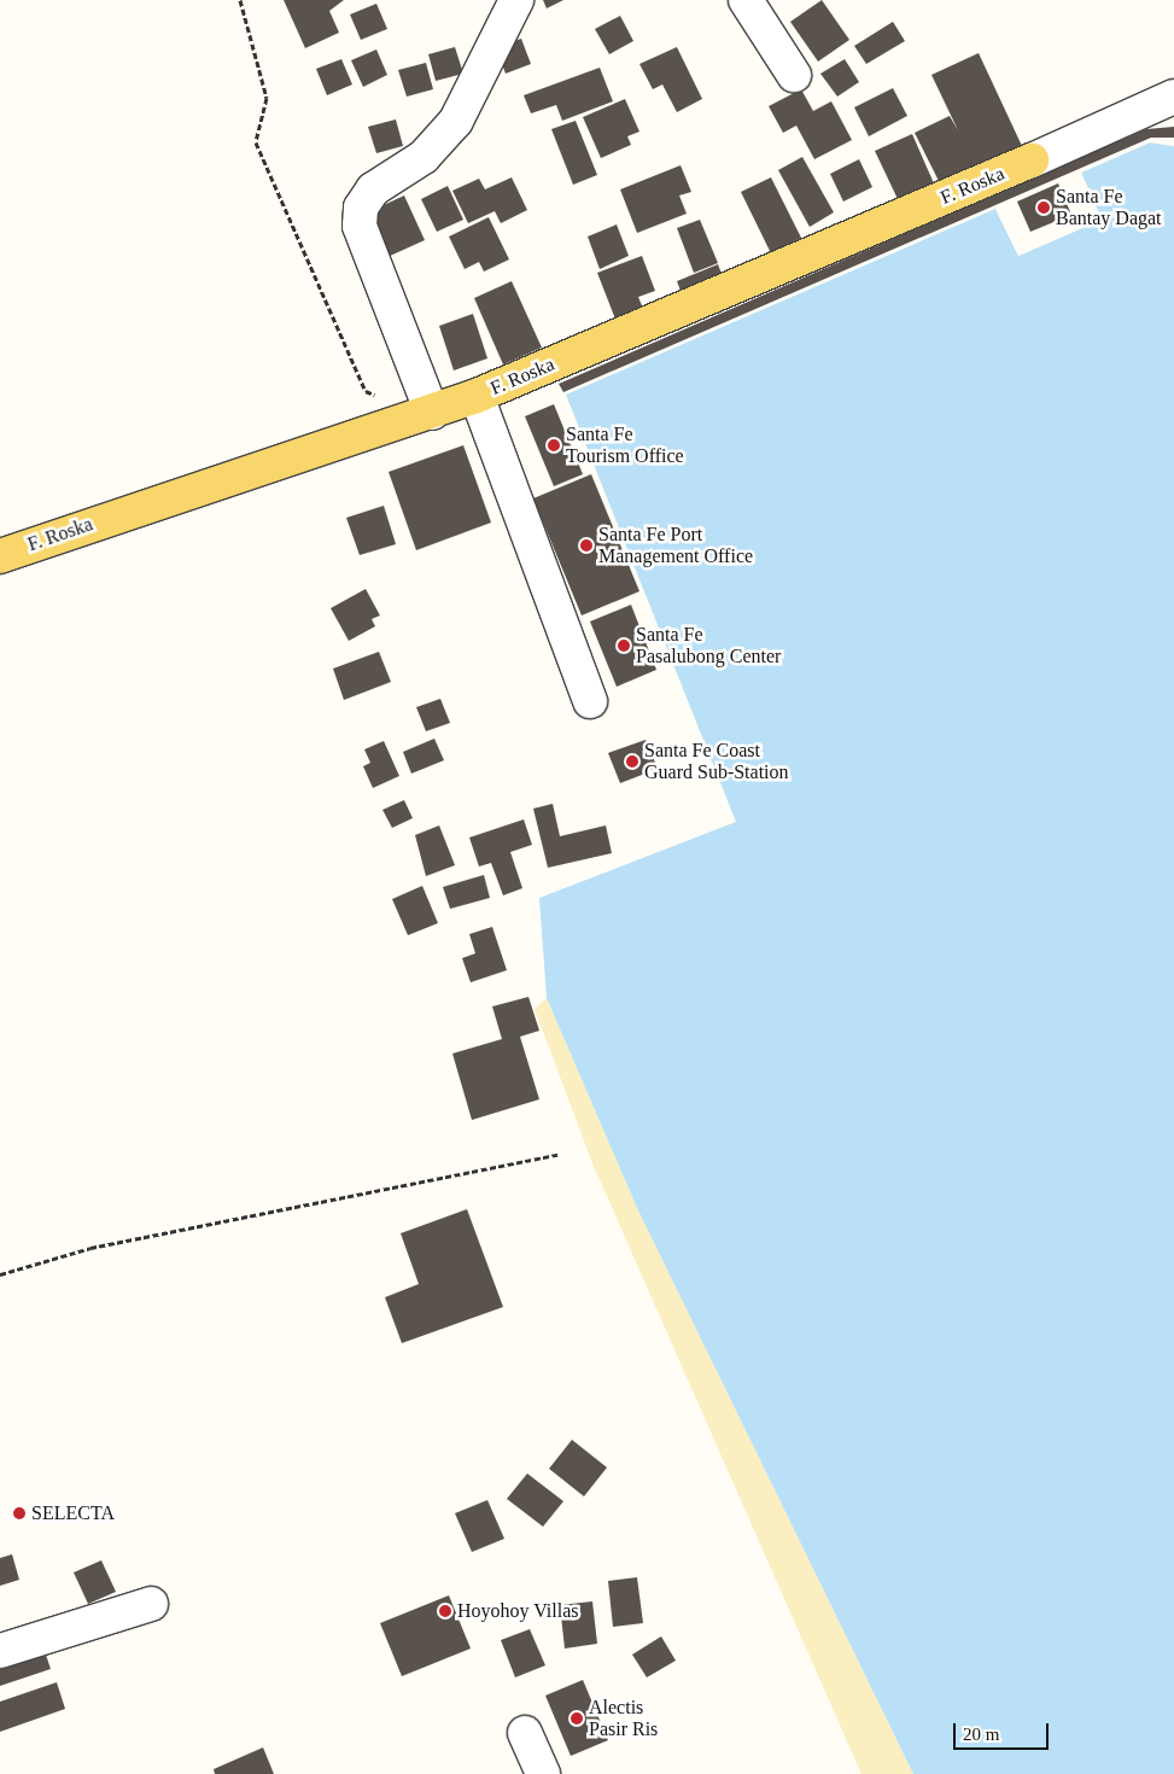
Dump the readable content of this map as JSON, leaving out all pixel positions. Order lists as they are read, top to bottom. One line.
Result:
{"streets":{"main road":["F. Roska"]},"places":["Santa Fe Bantay Dagat","Santa Fe Tourism Office","Santa Fe Port Management Office","Santa Fe Pasalubong Center","Santa Fe Coast Guard Sub-Station","SELECTA","Hoyohoy Villas","Alectis Pasir Ris"],"scale_bar":"20 m"}
